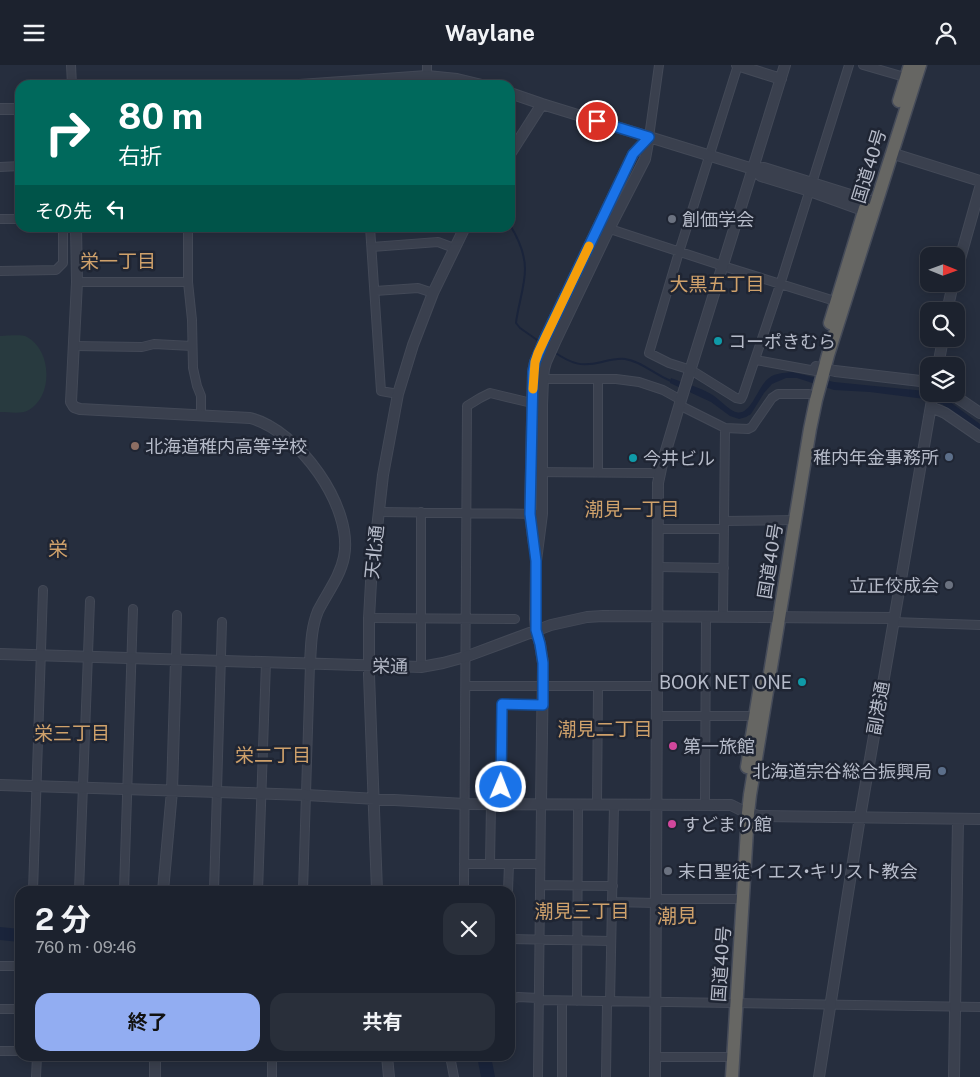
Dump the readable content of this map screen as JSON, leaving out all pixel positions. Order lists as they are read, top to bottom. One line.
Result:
{"streets":{"highway":["国道40号"],"street":["天北通","栄通","副港通"]},"crossings":[["国道40号","栄通"],["天北通","栄通"],["栄通","副港通"]],"districts":["栄一丁目","大黒五丁目","潮見一丁目","栄","潮見二丁目","栄三丁目","栄二丁目","潮見三丁目","潮見"],"places":["創価学会","コーポきむら","北海道稚内高等学校","稚内年金事務所","今井ビル","立正佼成会","BOOK NET ONE","第一旅館","北海道宗谷総合振興局","すどまり館","末日聖徒イエス•キリスト教会"],"north":"right","page":{"header":"Waylane","turn":["80 m","右折"],"then":"その先","heading":["2 分","760 m · 09:46"],"buttons":["終了","共有"]}}
